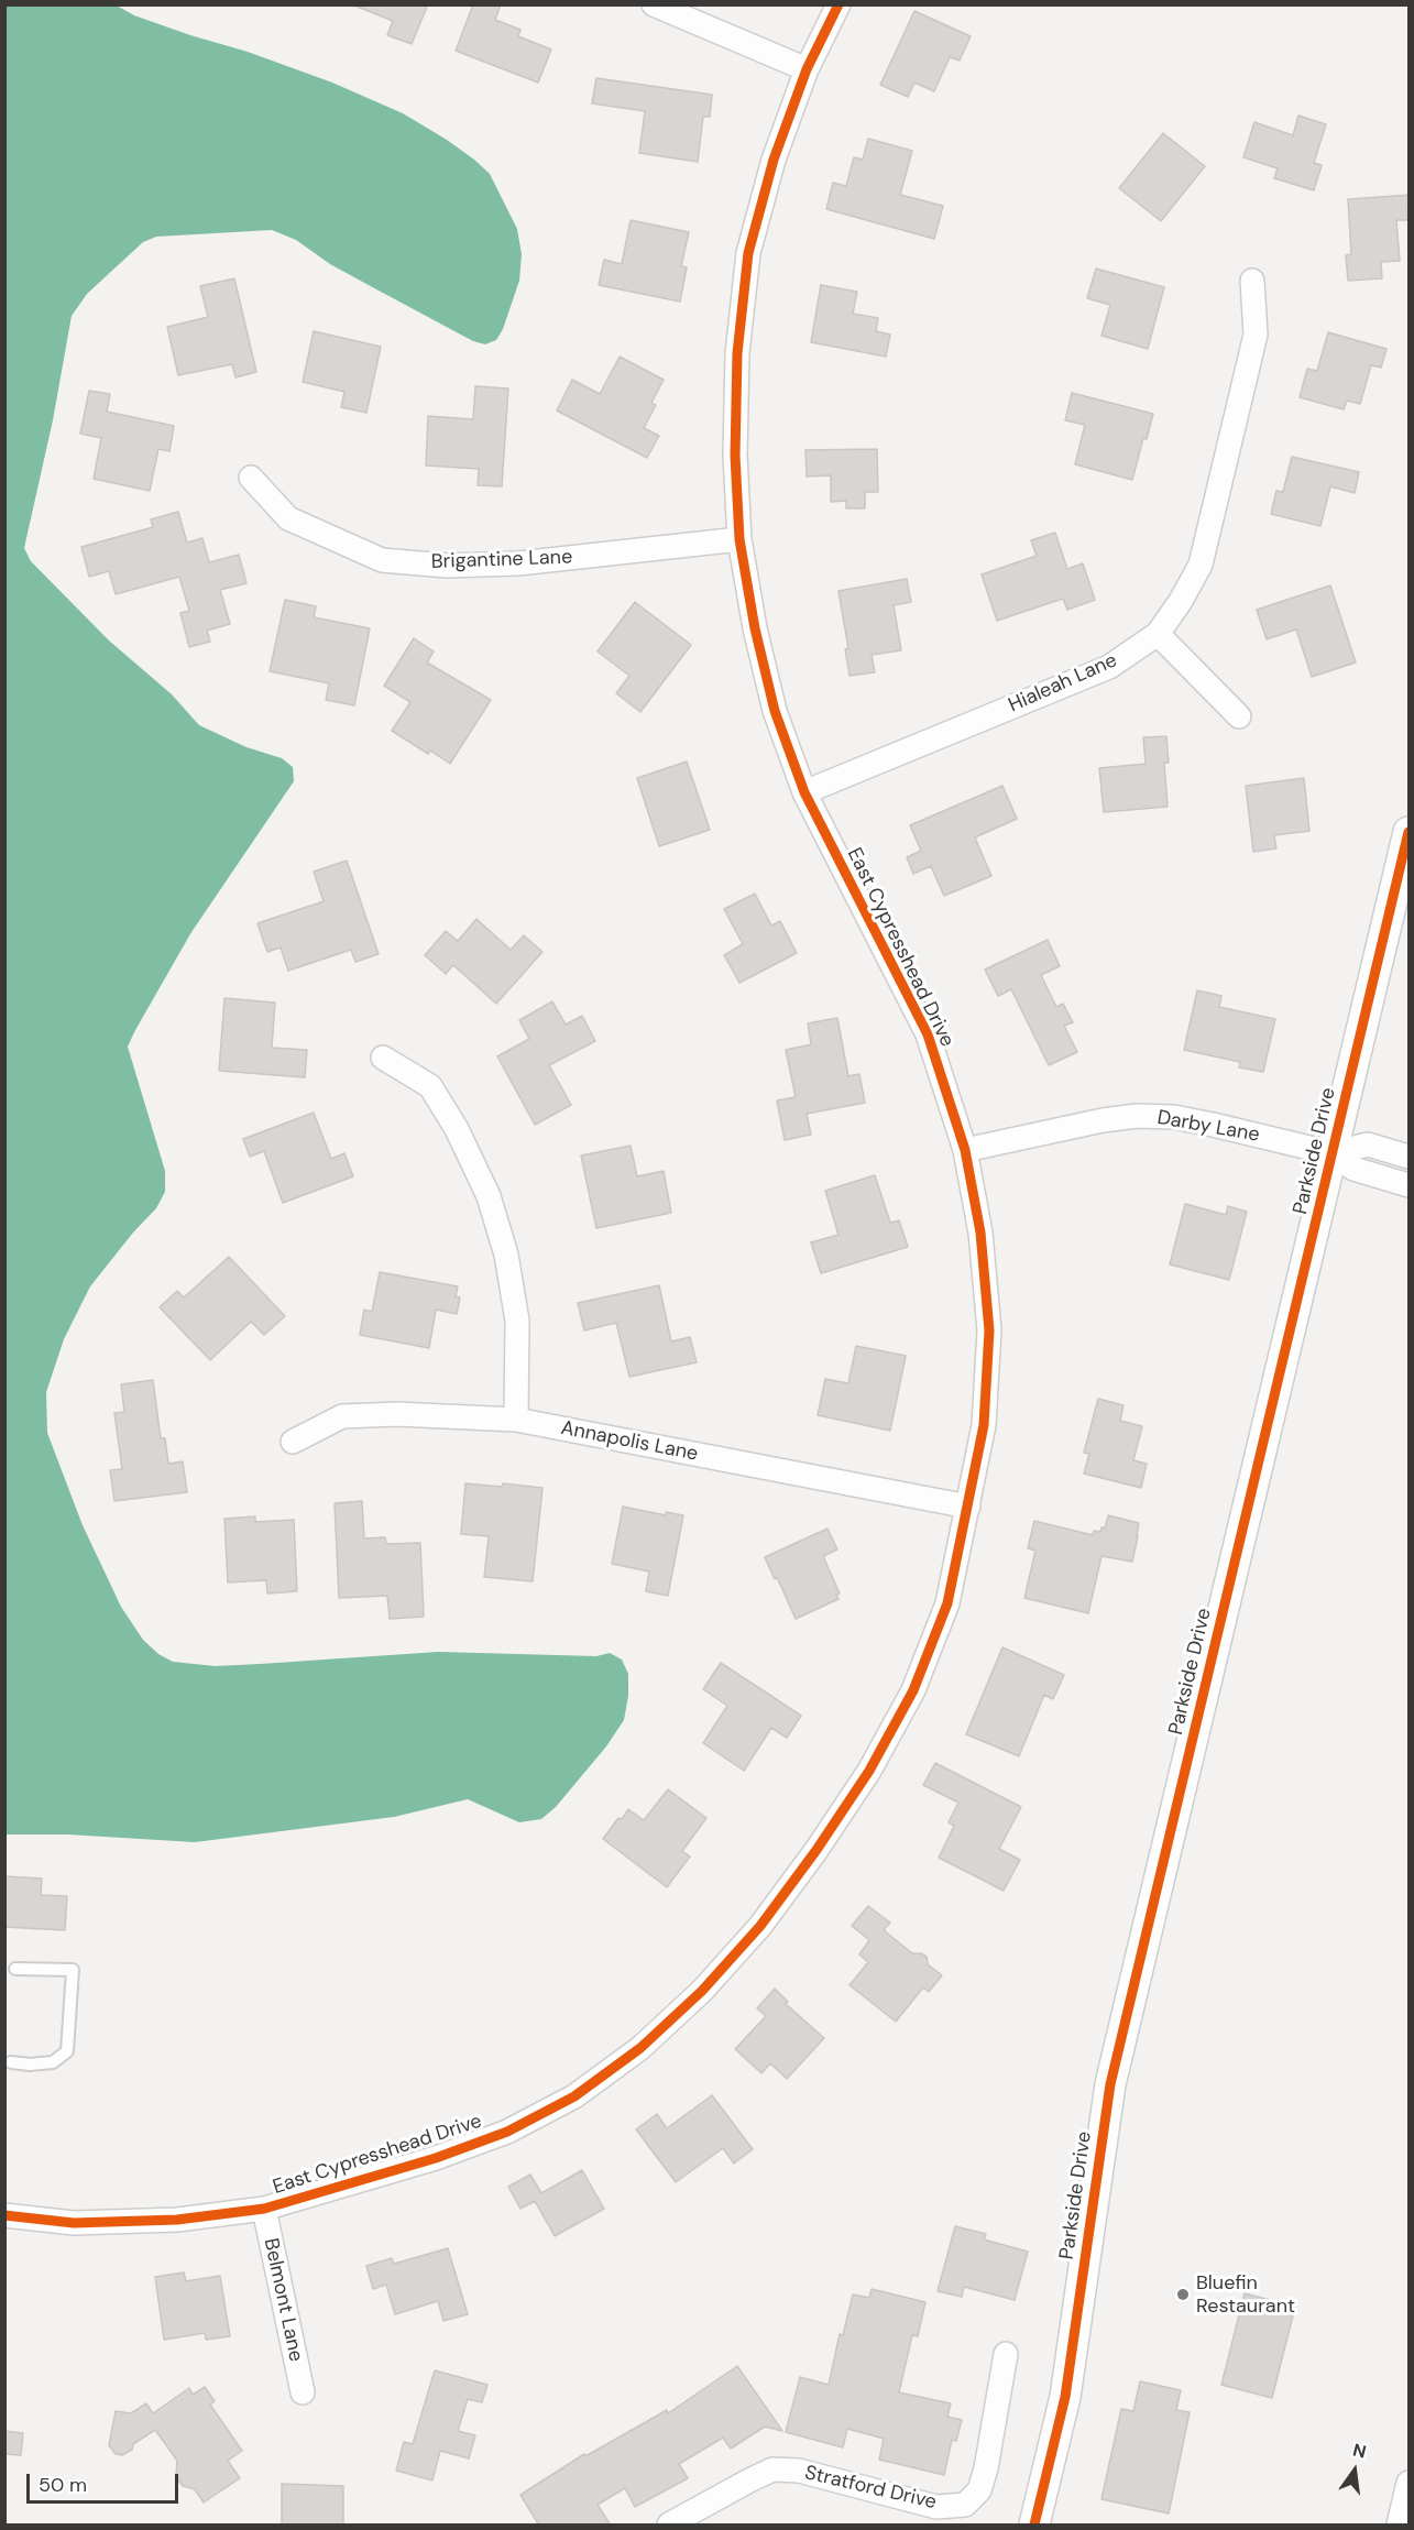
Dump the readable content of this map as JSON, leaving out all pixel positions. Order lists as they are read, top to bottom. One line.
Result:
{"streets":{"street":["Brigantine Lane","Hialeah Lane","East Cypresshead Drive","Darby Lane","Parkside Drive","Annapolis Lane","Belmont Lane","Stratford Drive"]},"crossings":[["Brigantine Lane","East Cypresshead Drive"],["Hialeah Lane","East Cypresshead Drive"],["East Cypresshead Drive","Darby Lane"],["East Cypresshead Drive","Annapolis Lane"],["East Cypresshead Drive","Belmont Lane"],["Darby Lane","Parkside Drive"]],"places":["Bluefin Restaurant"],"scale_bar":"50 m","north":"top"}
